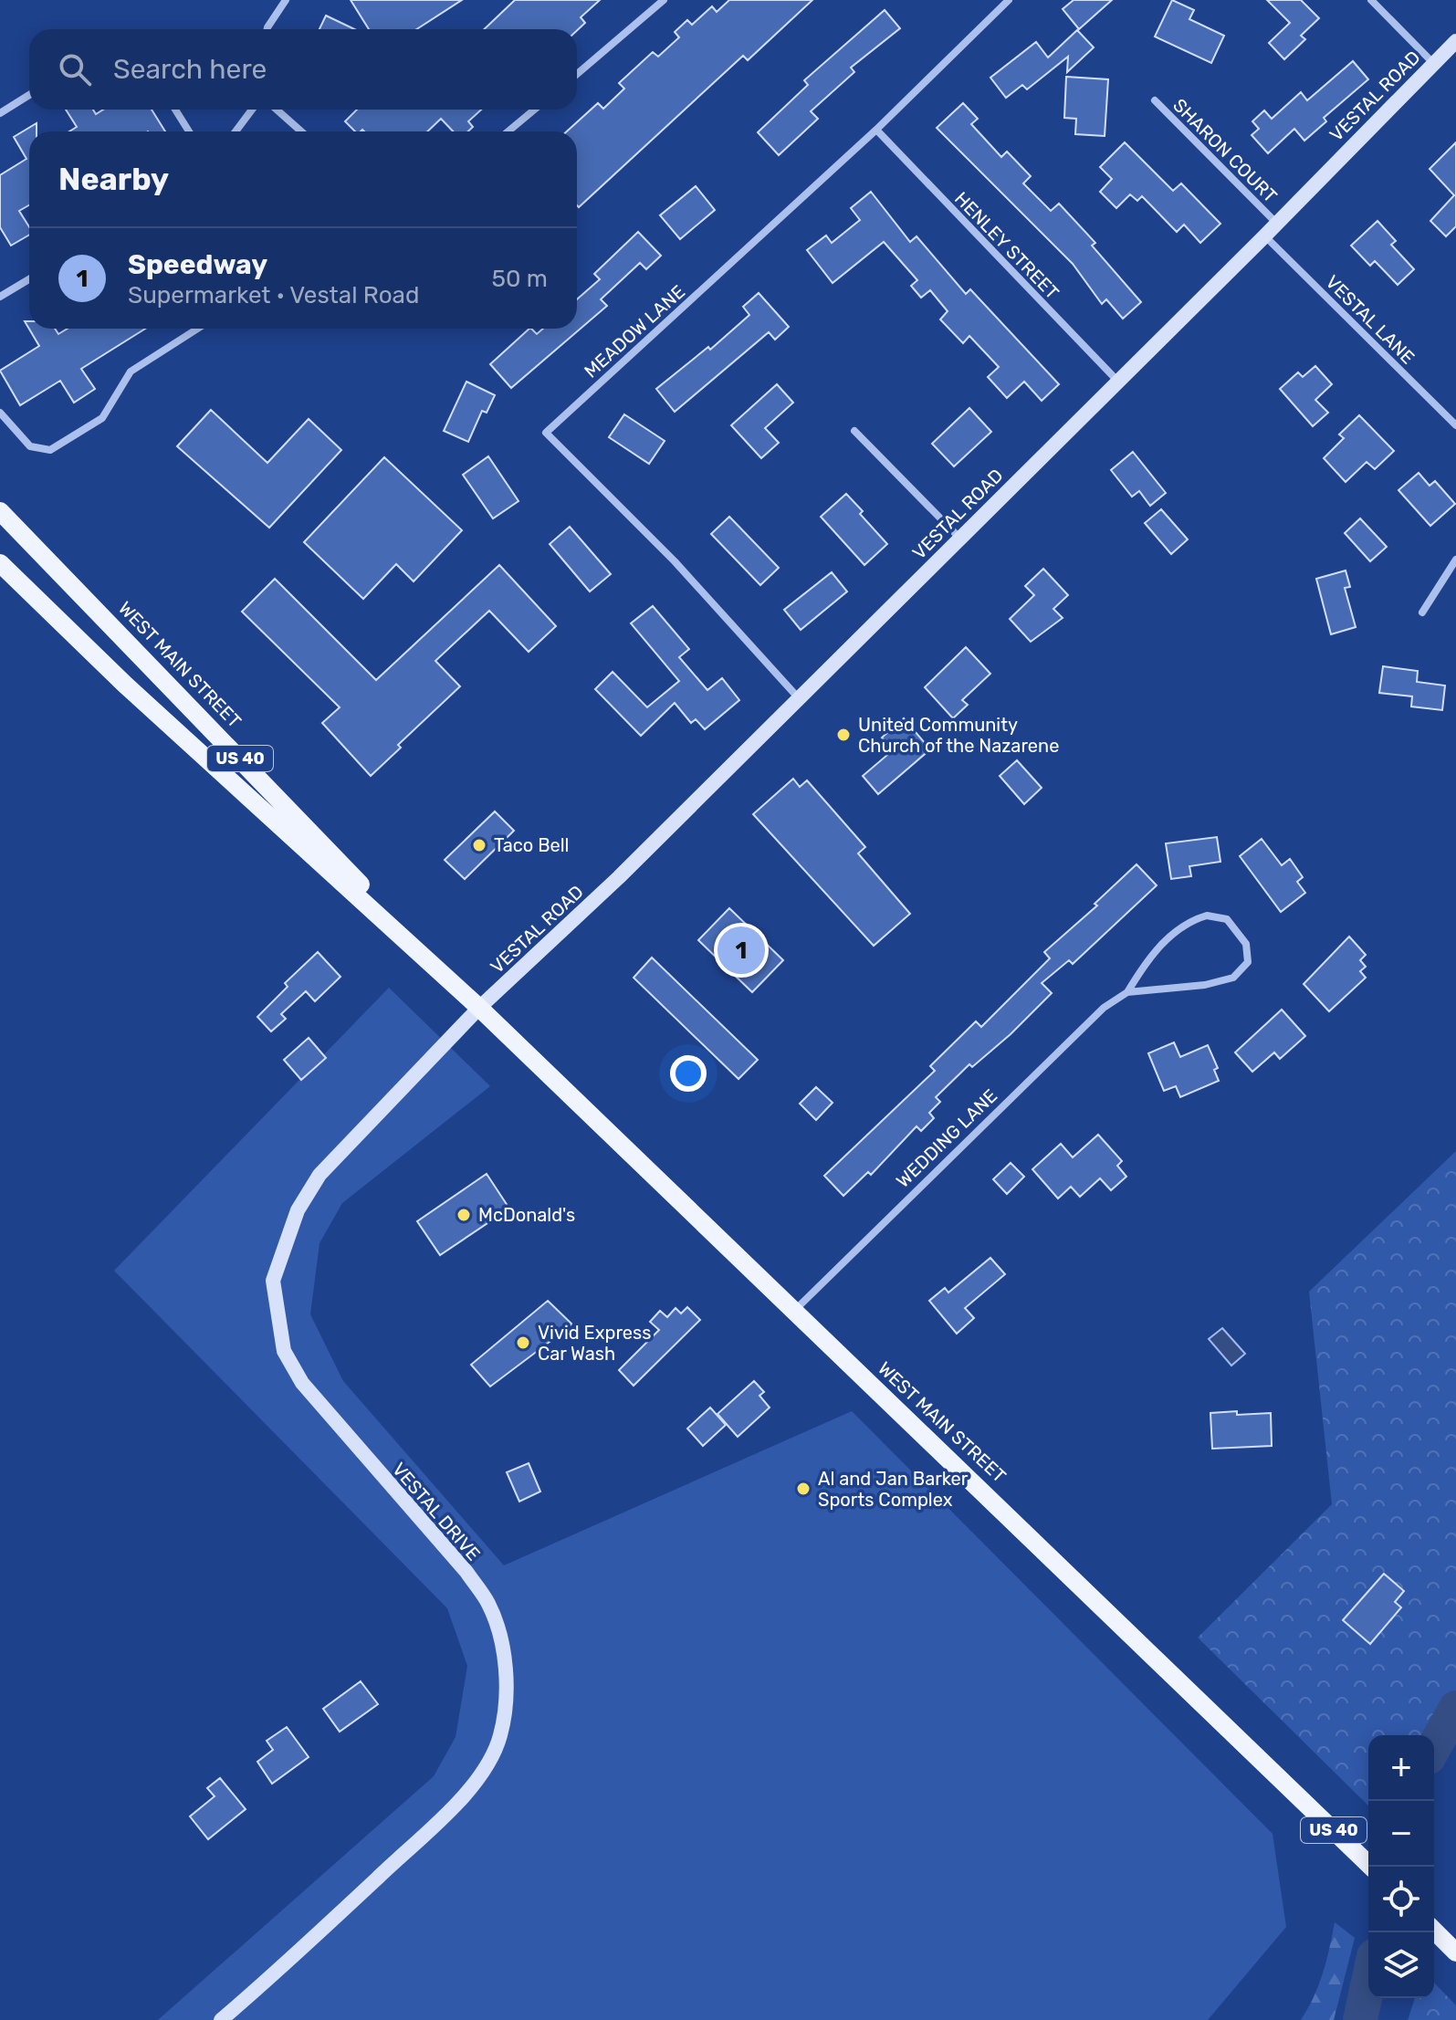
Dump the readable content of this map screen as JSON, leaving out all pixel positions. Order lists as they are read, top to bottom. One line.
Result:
{"streets":{"main road":["WEST MAIN STREET","US 40"],"street":["VESTAL ROAD","SHARON COURT","HENLEY STREET","VESTAL LANE","MEADOW LANE","WEDDING LANE","VESTAL DRIVE"]},"crossings":[["VESTAL ROAD","SHARON COURT"],["VESTAL ROAD","HENLEY STREET"],["VESTAL ROAD","VESTAL LANE"],["VESTAL ROAD","MEADOW LANE"],["VESTAL ROAD","WEST MAIN STREET"],["VESTAL ROAD","VESTAL DRIVE"],["HENLEY STREET","MEADOW LANE"],["WEST MAIN STREET","WEDDING LANE"],["WEST MAIN STREET","VESTAL DRIVE"]],"places":["United Community Church of the Nazarene","Taco Bell","McDonald's","Vivid Express Car Wash","Al and Jan Barker Sports Complex"],"page":{"search":"Search here","heading":"Nearby","list":[{"mark":"1","name":"Speedway","note":"Supermarket · Vestal Road","value":"50 m"}],"pins":"1","map_buttons":["+","−"]}}
